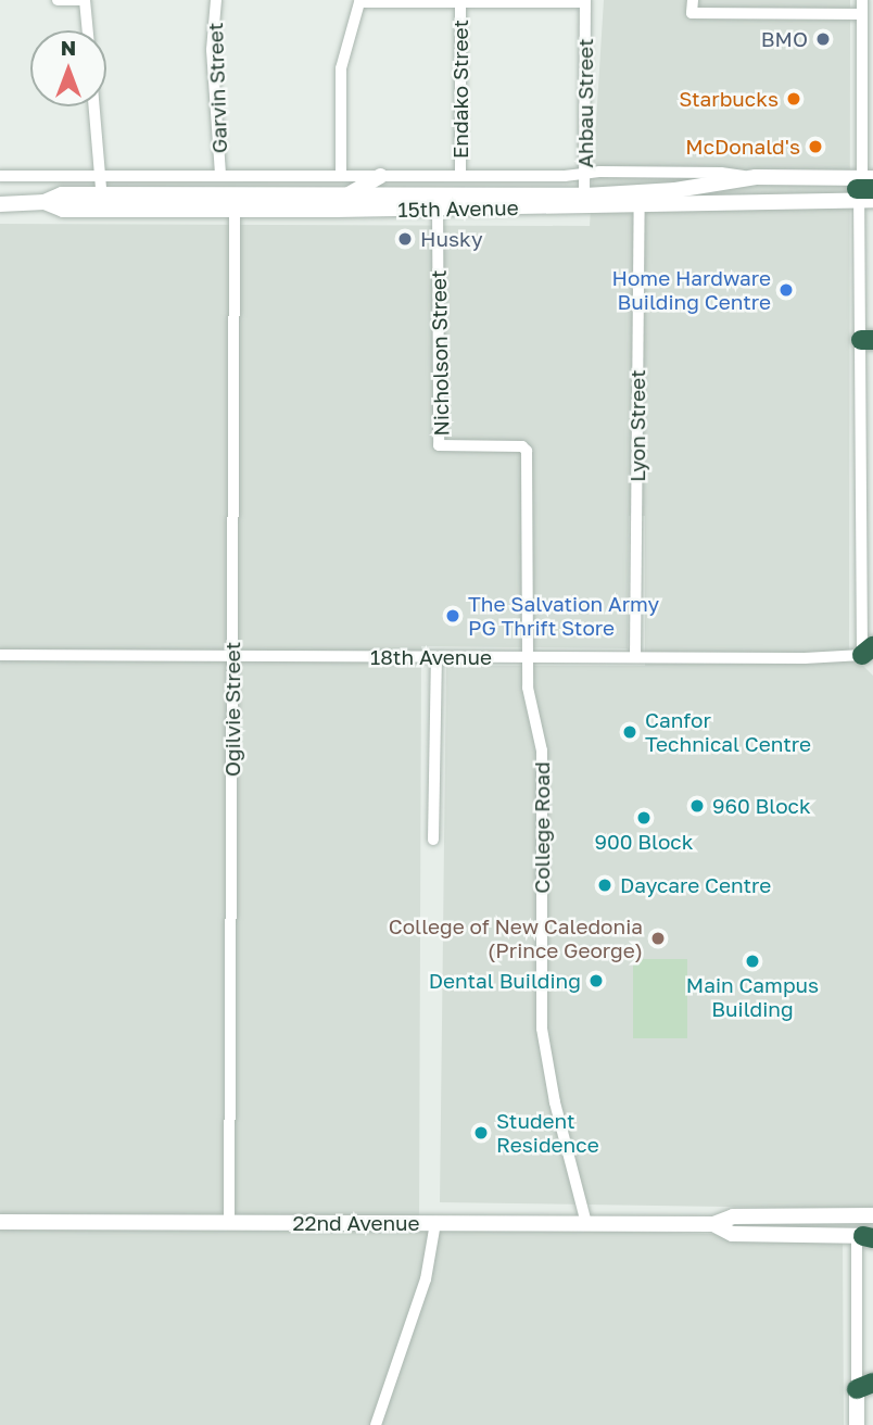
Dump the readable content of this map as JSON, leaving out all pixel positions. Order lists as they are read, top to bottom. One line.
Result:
{"streets":{"main road":["15th Avenue","22nd Avenue"],"street":["Garvin Street","Endako Street","Ahbau Street","Nicholson Street","Lyon Street","18th Avenue","Ogilvie Street","College Road"]},"crossings":[["Garvin Street","15th Avenue"],["Endako Street","15th Avenue"],["Ahbau Street","15th Avenue"],["15th Avenue","Nicholson Street"],["15th Avenue","Lyon Street"],["15th Avenue","Ogilvie Street"],["Nicholson Street","18th Avenue"],["Nicholson Street","College Road"],["Lyon Street","18th Avenue"],["18th Avenue","Ogilvie Street"],["18th Avenue","College Road"],["Ogilvie Street","22nd Avenue"],["College Road","22nd Avenue"]],"places":["BMO","Starbucks","McDonald's","Husky","Home Hardware Building Centre","The Salvation Army PG Thrift Store","Canfor Technical Centre","960 Block","900 Block","Daycare Centre","College of New Caledonia (Prince George)","Main Campus Building","Dental Building","Student Residence"],"north":"top"}
